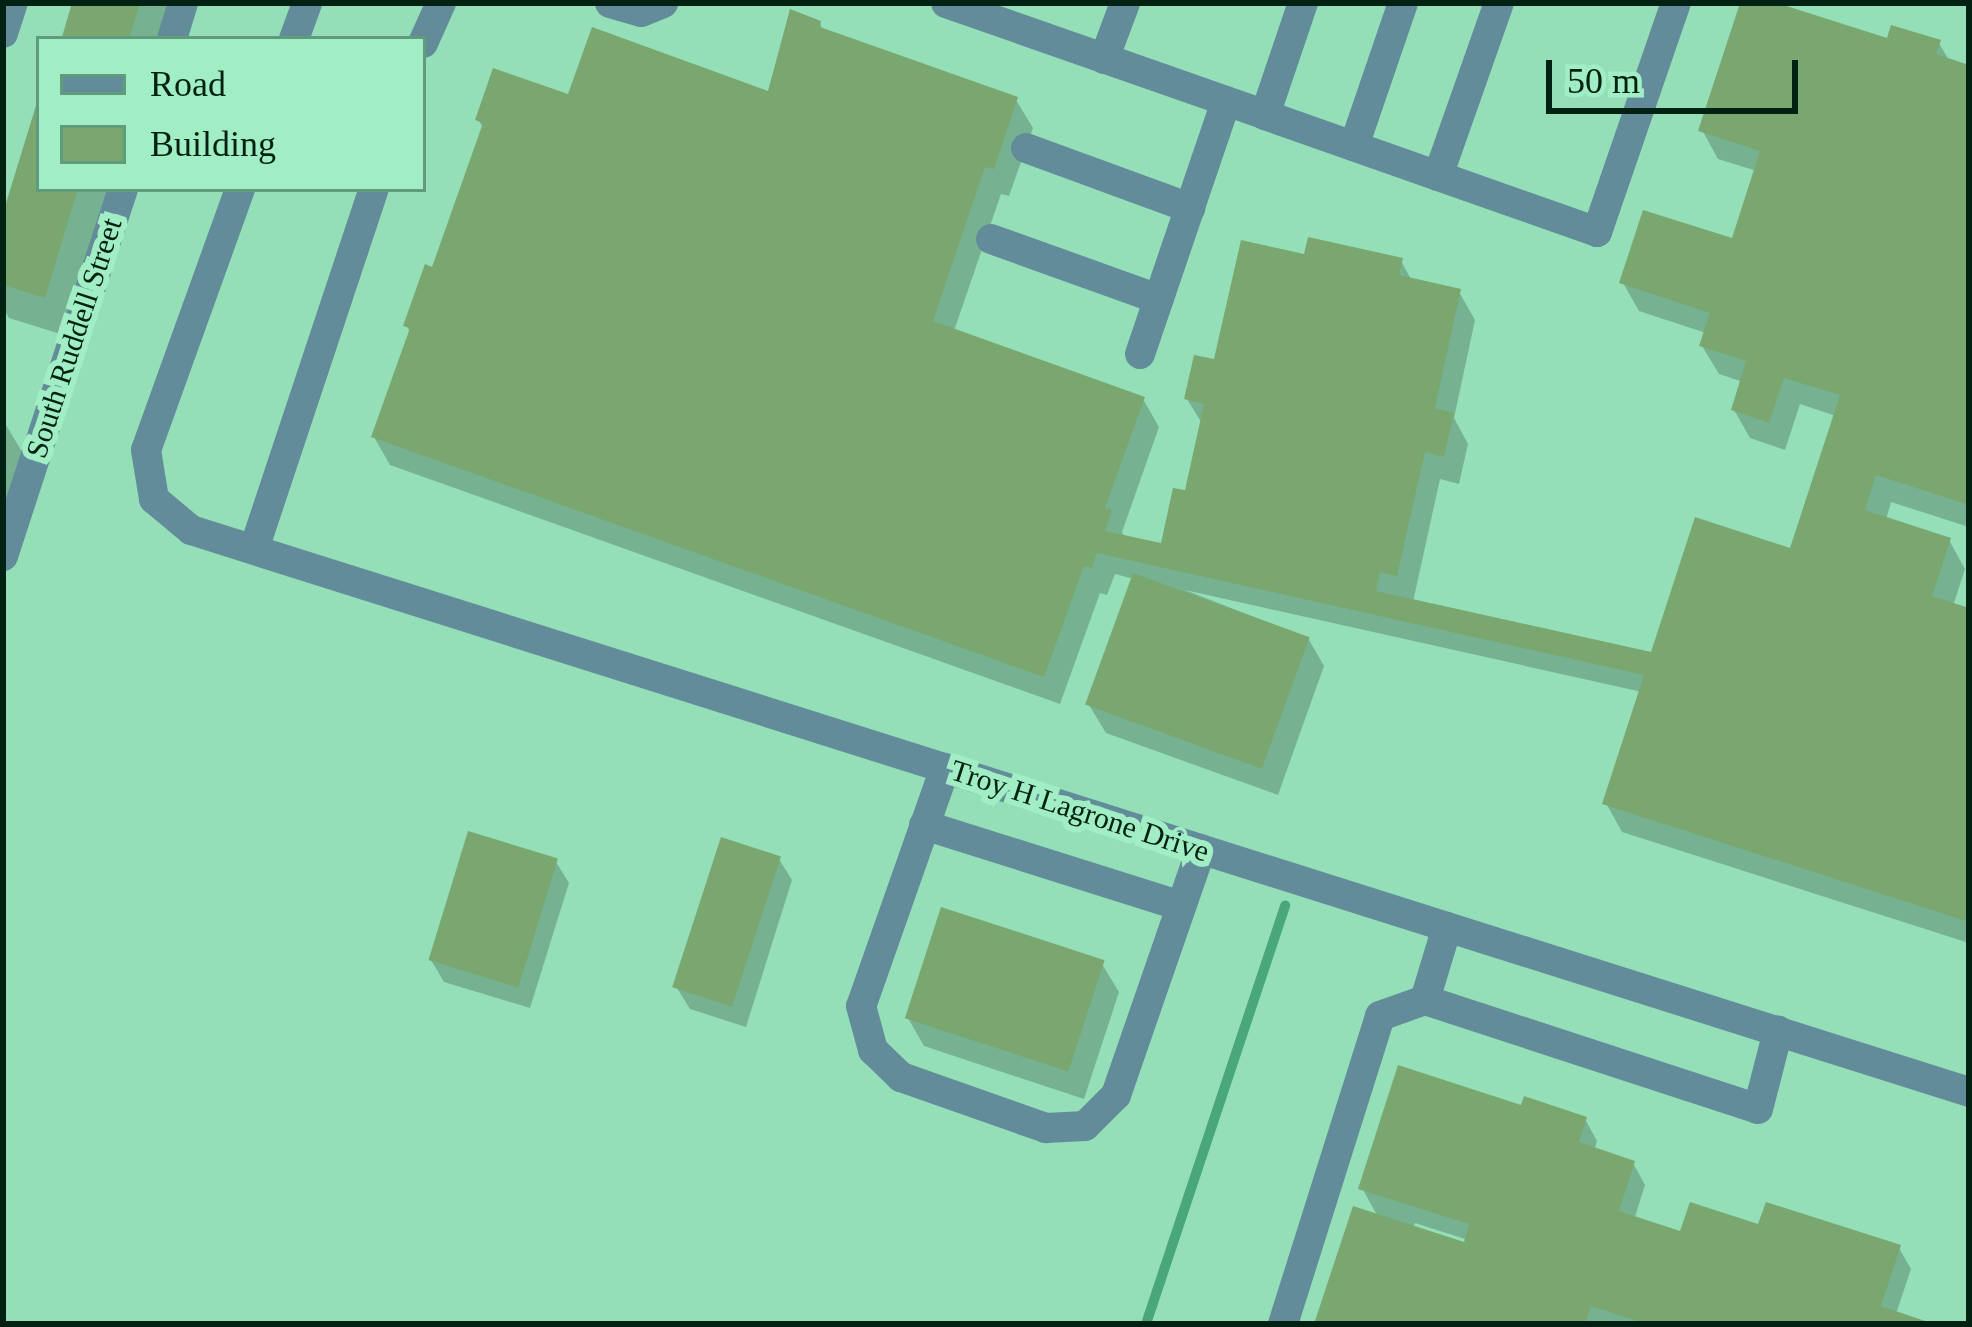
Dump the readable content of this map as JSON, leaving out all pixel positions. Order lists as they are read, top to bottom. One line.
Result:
{"streets":{"street":["South Ruddell Street","Troy H Lagrone Drive"]},"legend":["Road","Building"],"scale_bar":"50 m"}
